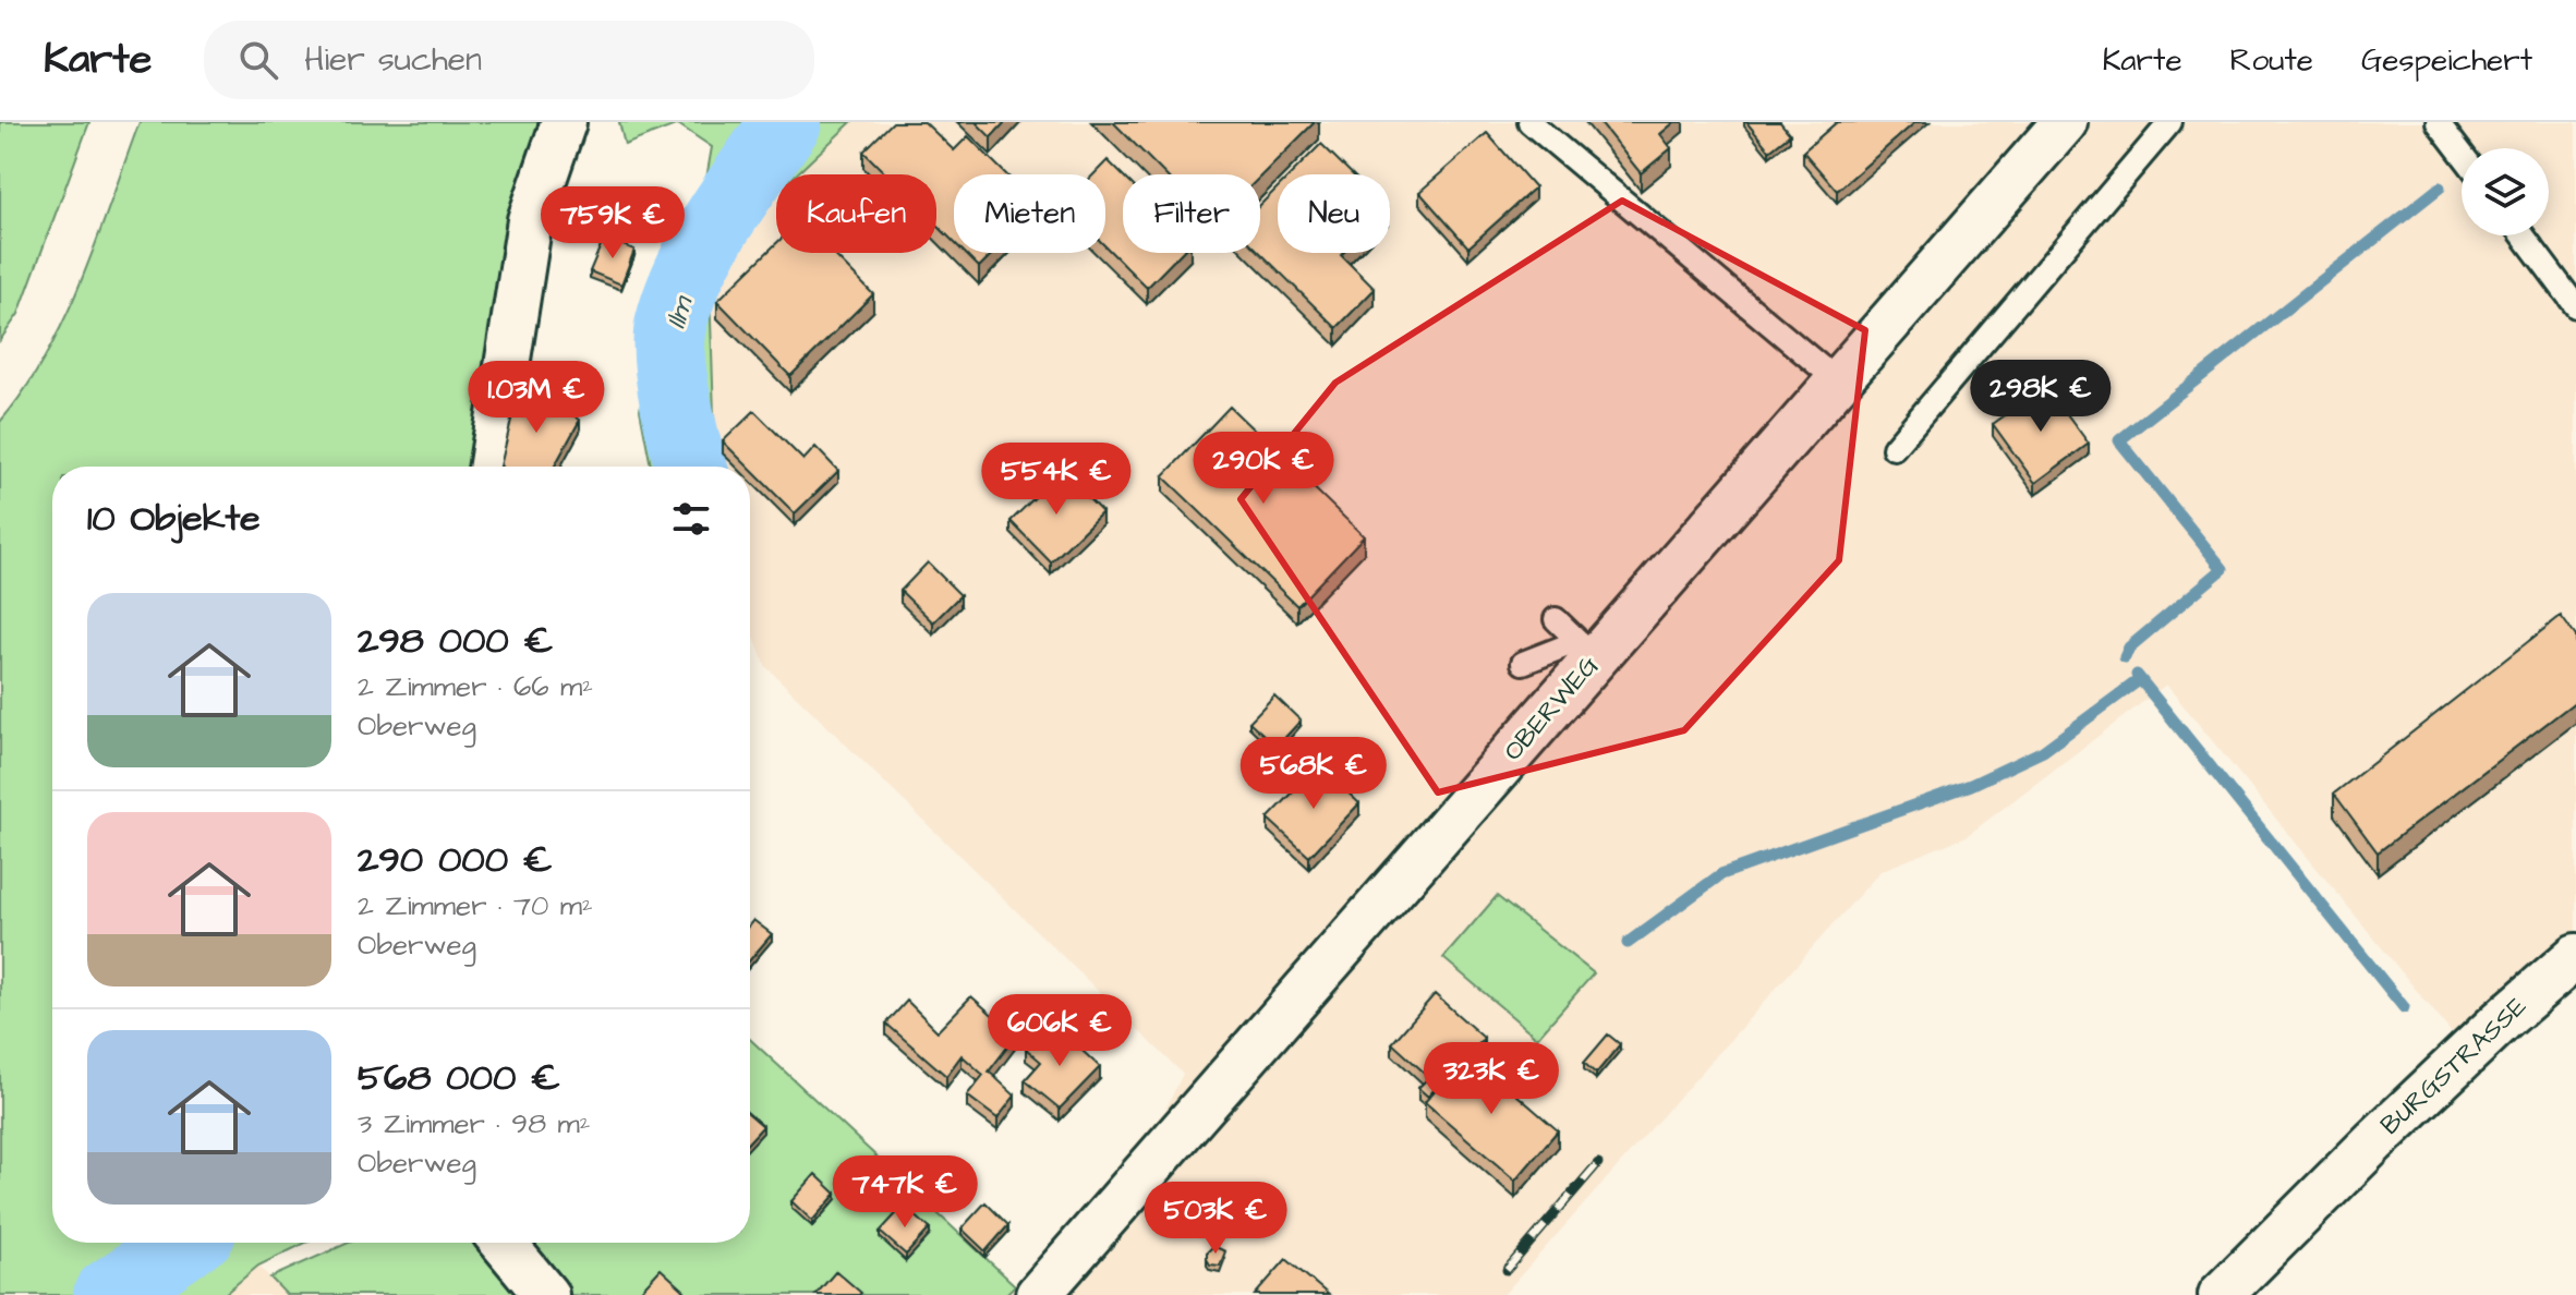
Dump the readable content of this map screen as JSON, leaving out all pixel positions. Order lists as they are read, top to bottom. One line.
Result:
{"streets":{"street":["OBERWEG","BURGSTRASSE"]},"water":["Ilm"],"page":{"header":"Karte","search":"Hier suchen","nav":["Karte","Route","Gespeichert"],"chip":["Kaufen","Mieten","Filter","Neu"],"price":["759K €","298K €","1.03M €","290K €","554K €","568K €","606K €","323K €","747K €","503K €"],"heading":"10 Objekte","list":[{"name":"298 000 €","note":"2 Zimmer · 66 m² · Oberweg"},{"name":"290 000 €","note":"2 Zimmer · 70 m² · Oberweg"},{"name":"568 000 €","note":"3 Zimmer · 98 m² · Oberweg"}]}}
